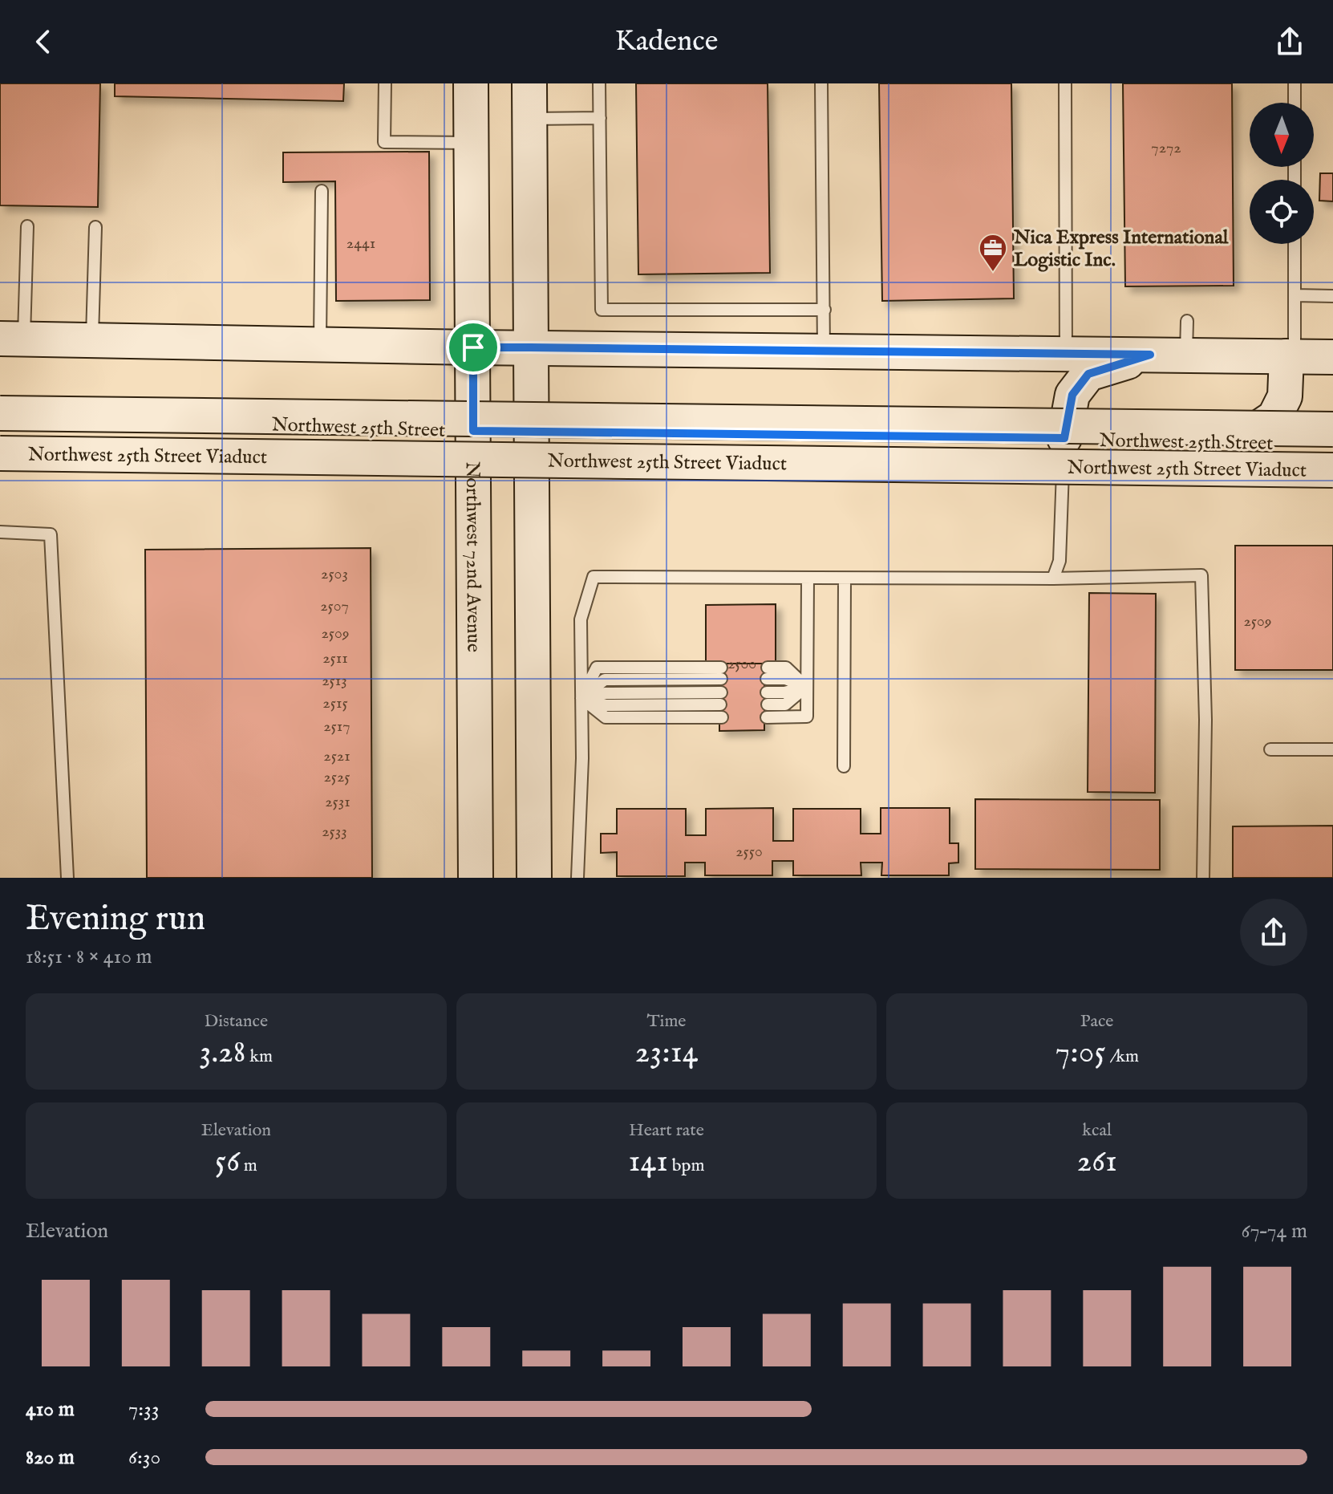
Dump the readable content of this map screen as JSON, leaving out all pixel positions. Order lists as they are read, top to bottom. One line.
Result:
{"streets":{"main road":["Northwest 25th Street","Northwest 25th Street Viaduct","Northwest 72nd Avenue"]},"crossings":[["Northwest 25th Street","Northwest 25th Street Viaduct"],["Northwest 25th Street","Northwest 72nd Avenue"]],"places":{"office":["Nica Express International Logistic Inc."]},"house_numbers":["7272","2441","2503","2507","2509","2509","2511","2500","2513","2515","2517","2521","2525","2531","2533","2550"],"north":"bottom","page":{"header":"Kadence","heading":["Evening run","18:51 · 8 × 410 m"],"stats":[["Distance","3.28 km"],["Time","23:14"],["Pace","7:05 /km"],["Elevation","56 m"],["Heart rate","141 bpm"],["kcal","261"]],"chart":["Elevation","67–74 m"],"list":[{"name":"410 m","note":"7:33"},{"name":"820 m","note":"6:30"}]}}
